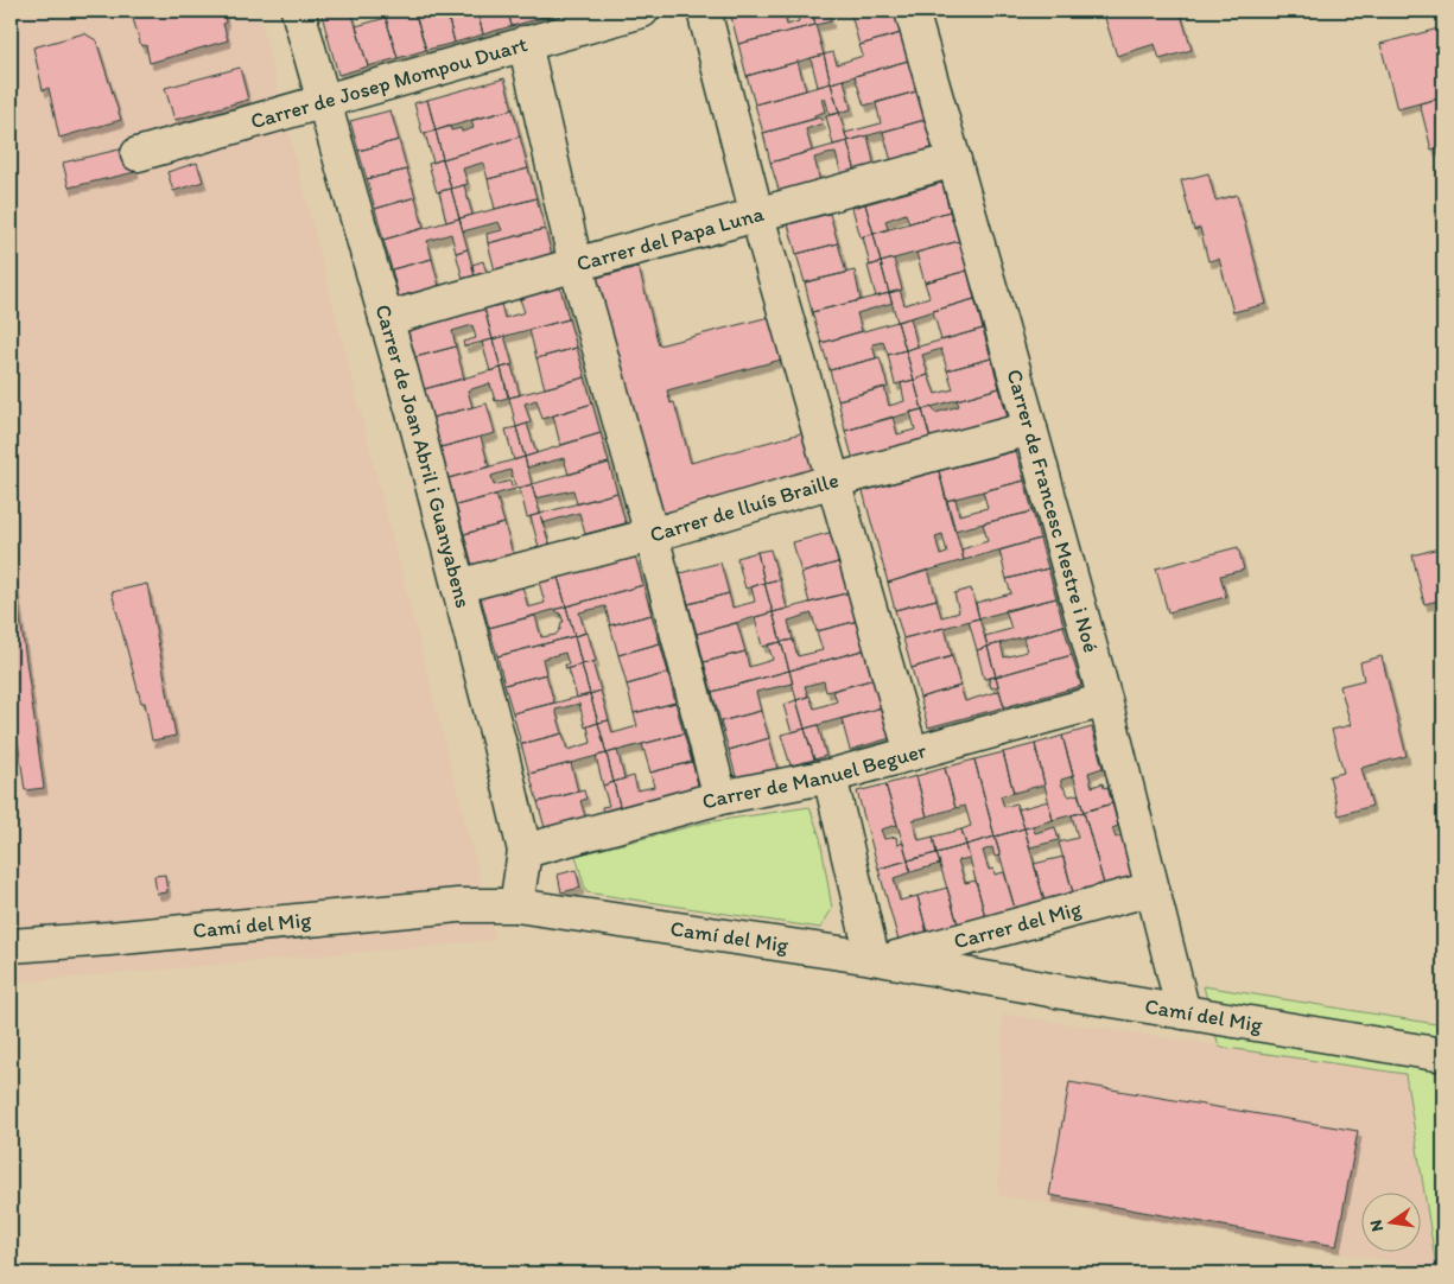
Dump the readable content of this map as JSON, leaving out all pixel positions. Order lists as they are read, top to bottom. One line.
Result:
{"streets":{"street":["Carrer de Josep Mompou Duart","Carrer del Papa Luna","Carrer de Joan Abril i Guanyabens","Carrer de lluís Braille","Carrer de Francesc Mestre i Noé","Carrer de Manuel Beguer","Carrer del Mig","Camí del Mig"]},"crossings":[["Carrer de Josep Mompou Duart","Carrer de Joan Abril i Guanyabens"],["Carrer del Papa Luna","Carrer de Joan Abril i Guanyabens"],["Carrer del Papa Luna","Carrer de Francesc Mestre i Noé"],["Carrer de Joan Abril i Guanyabens","Carrer de lluís Braille"],["Carrer de Joan Abril i Guanyabens","Carrer de Manuel Beguer"],["Carrer de Joan Abril i Guanyabens","Camí del Mig"],["Carrer de lluís Braille","Carrer de Francesc Mestre i Noé"],["Carrer de Francesc Mestre i Noé","Carrer de Manuel Beguer"],["Carrer de Francesc Mestre i Noé","Carrer del Mig"],["Carrer de Francesc Mestre i Noé","Camí del Mig"],["Carrer del Mig","Camí del Mig"]],"north":"left"}
